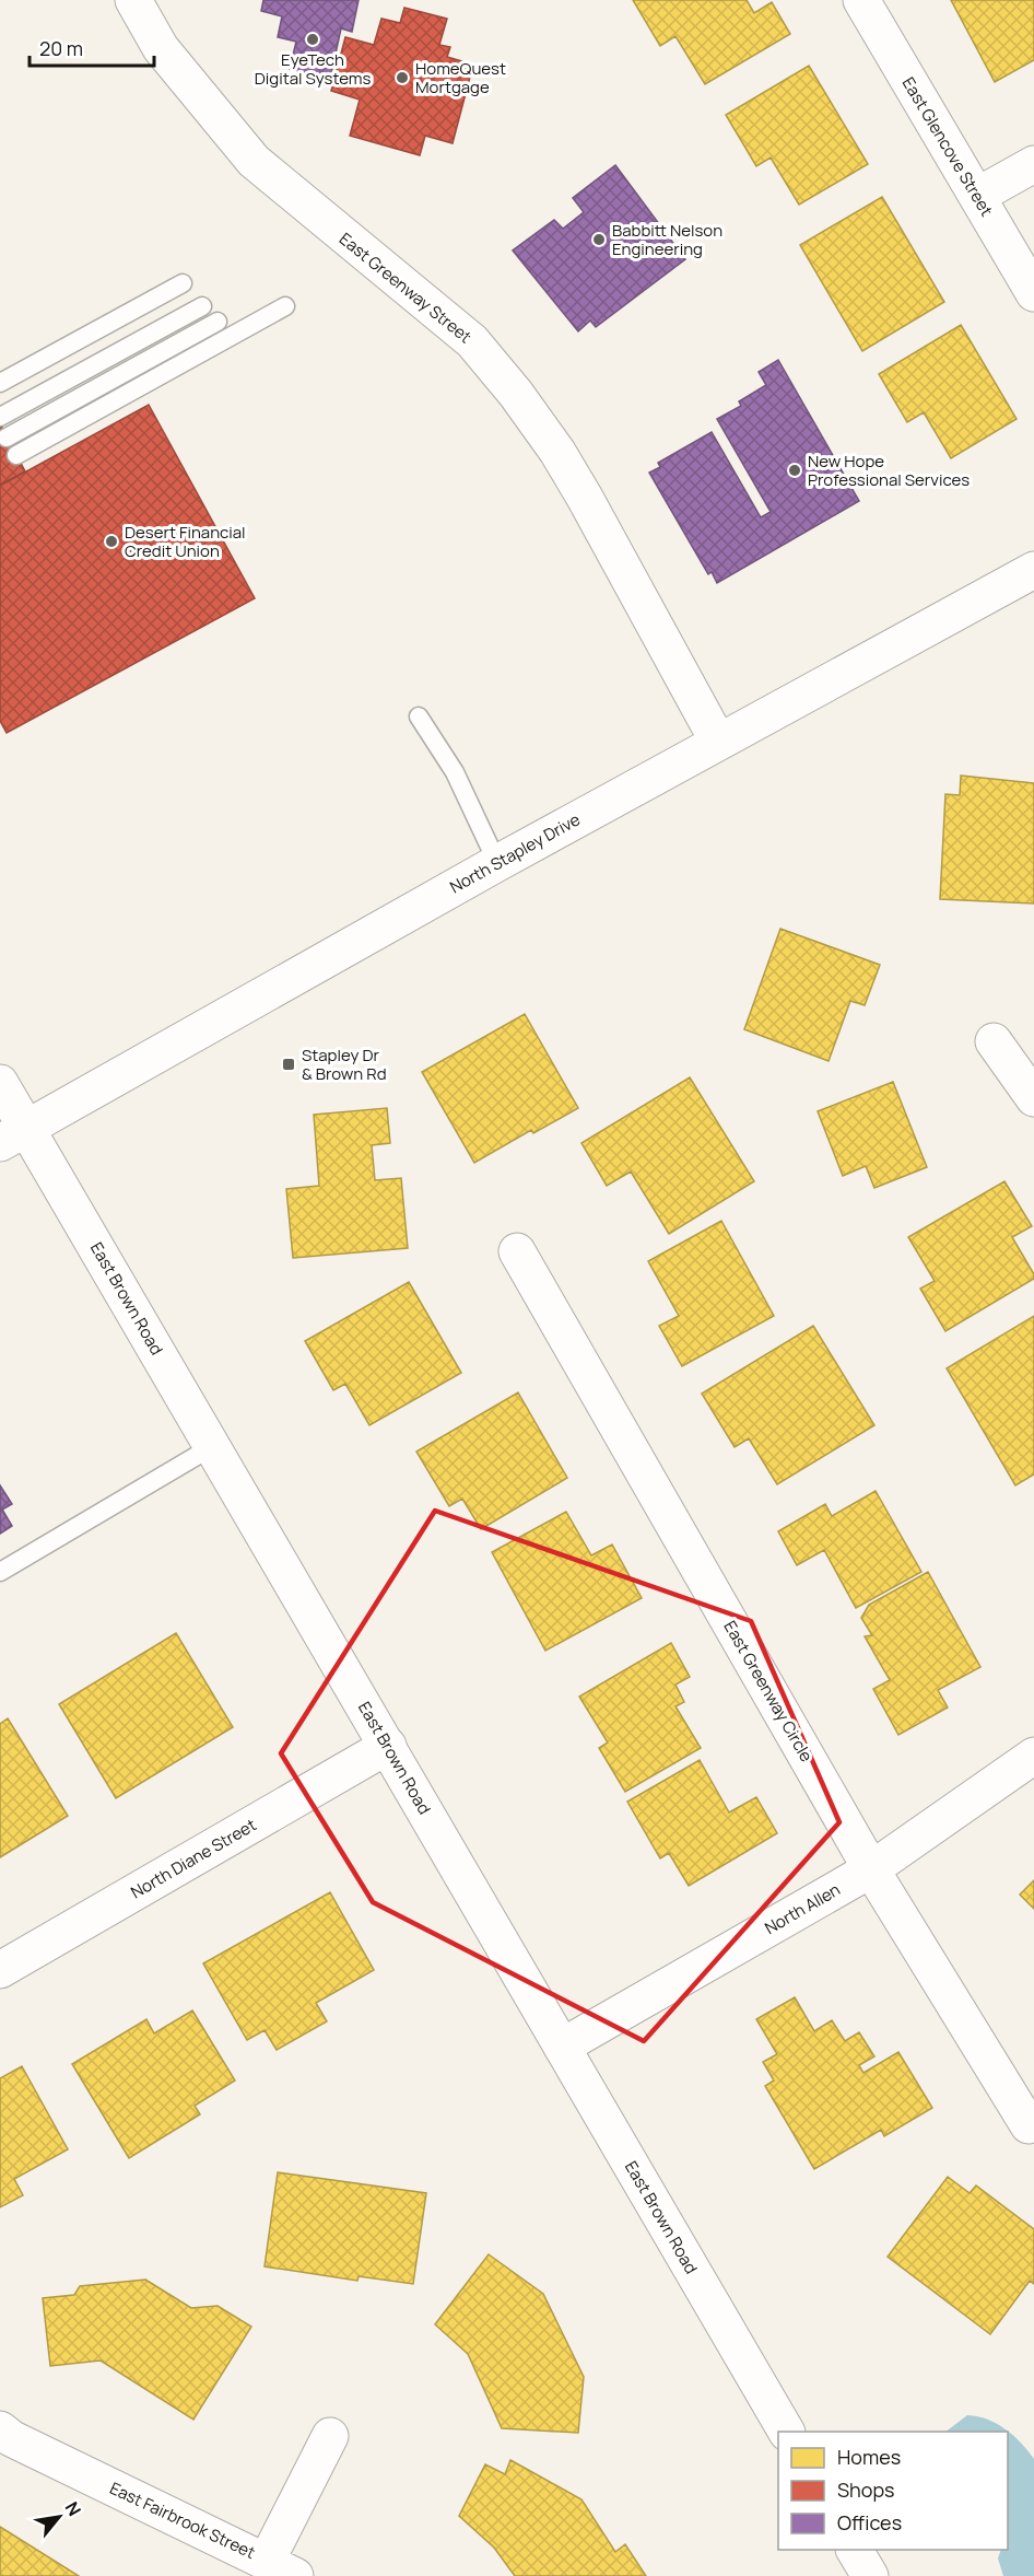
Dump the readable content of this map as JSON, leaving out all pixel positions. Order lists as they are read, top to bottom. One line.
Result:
{"streets":{"street":["East Glencove Street","East Greenway Street","North Stapley Drive","East Brown Road","East Greenway Circle","North Diane Street","North Allen","East Fairbrook Street"]},"crossings":[["East Greenway Street","North Stapley Drive"],["North Stapley Drive","East Brown Road"],["East Brown Road","North Diane Street"],["East Brown Road","North Allen"],["East Greenway Circle","North Allen"]],"places":{"other":["EyeTech Digital Systems","HomeQuest Mortgage","Babbitt Nelson Engineering","New Hope Professional Services","Desert Financial Credit Union"],"transit":["Stapley Dr & Brown Rd"]},"legend":["Homes","Shops","Offices"],"scale_bar":"20 m","north":"top right"}
